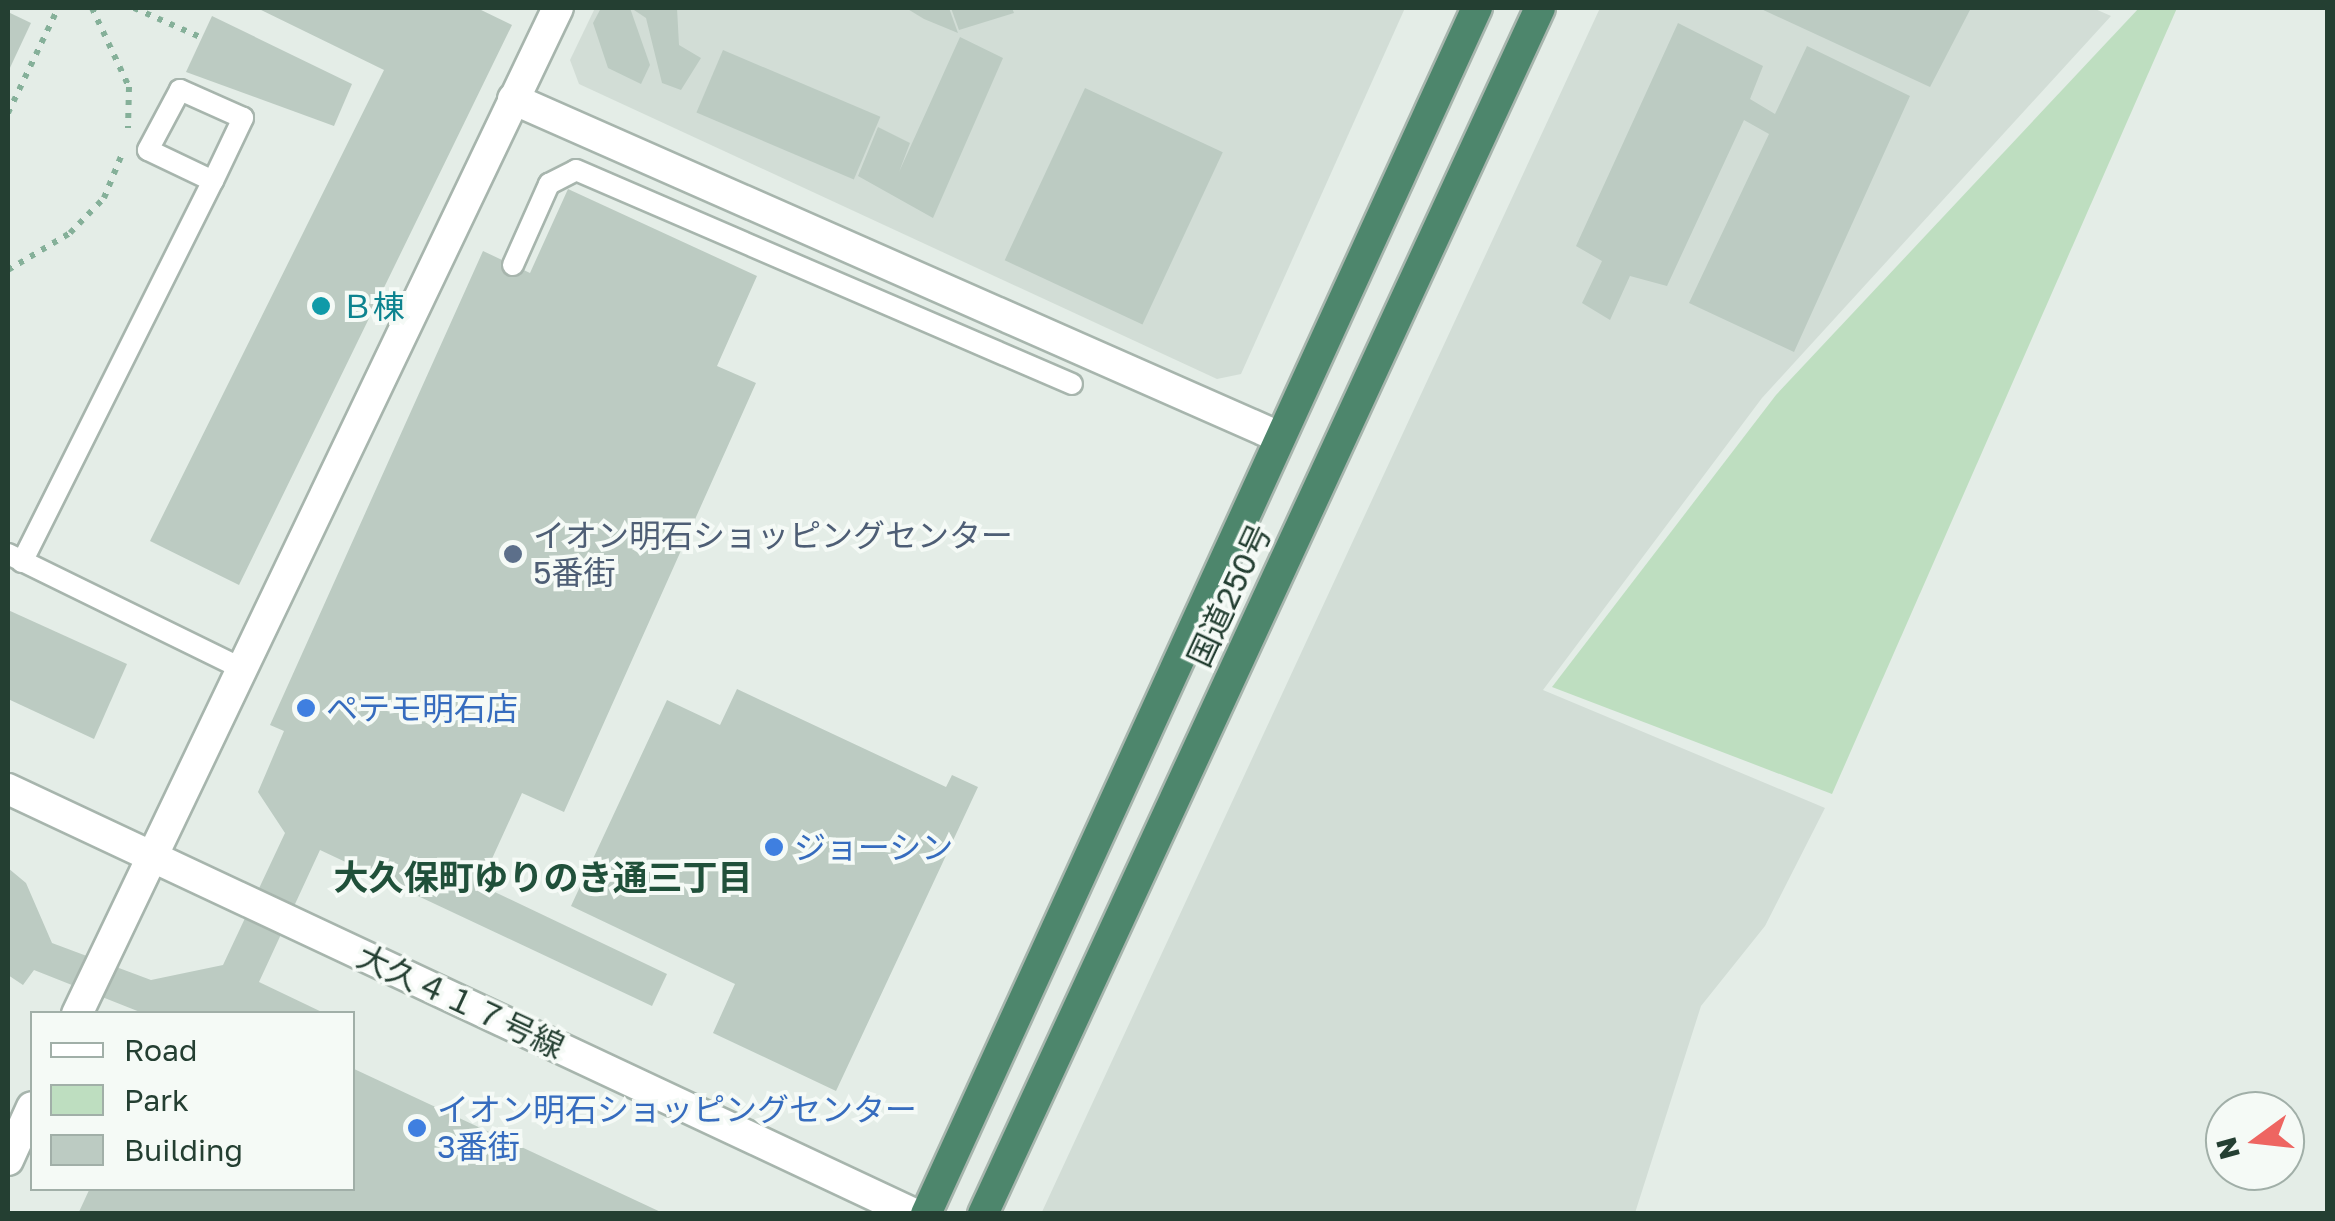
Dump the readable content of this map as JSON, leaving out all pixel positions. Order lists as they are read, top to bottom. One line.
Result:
{"streets":{"highway":["国道250号"],"street":["大久４１７号線"]},"districts":["大久保町ゆりのき通三丁目"],"places":["Ｂ棟","イオン明石ショッピングセンター 5番街","ペテモ明石店","ジョーシン","イオン明石ショッピングセンター 3番街"],"legend":["Road","Park","Building"],"north":"left"}
